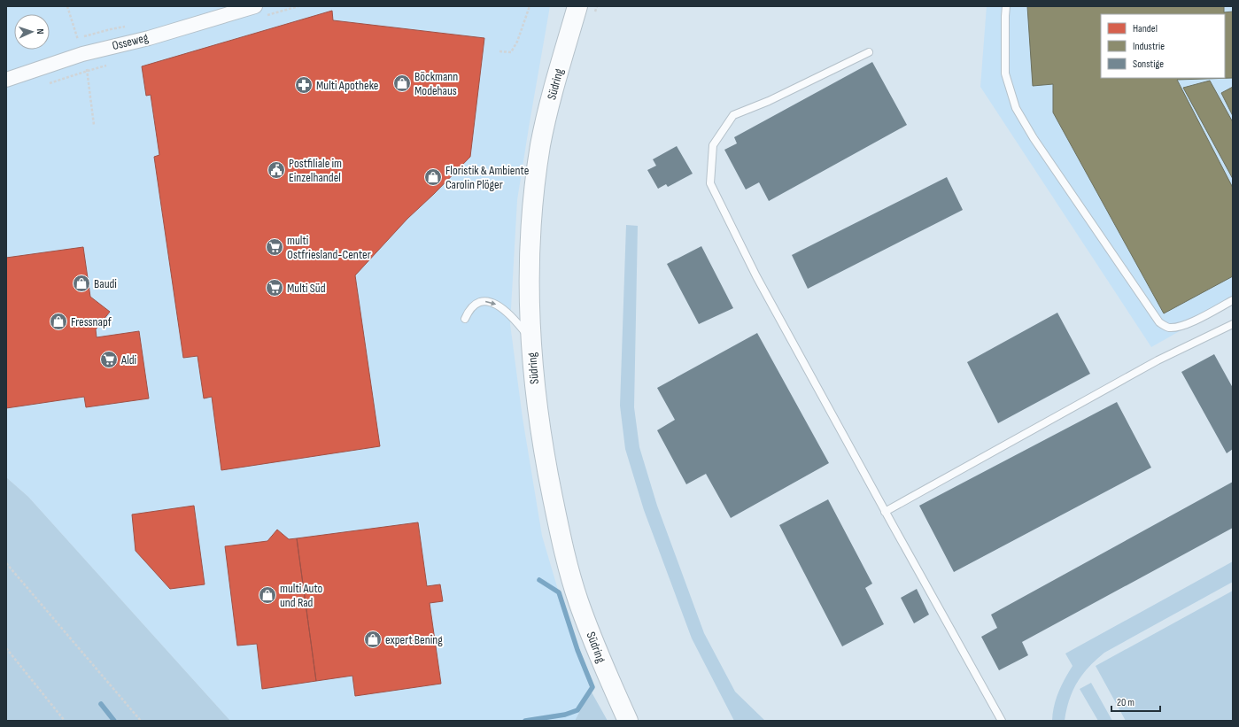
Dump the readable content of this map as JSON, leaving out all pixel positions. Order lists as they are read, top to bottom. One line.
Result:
{"streets":{"main road":["Südring"],"street":["Osseweg"]},"places":{"shop":["Böckmann Modehaus","Floristik & Ambiente Carolin Plöger","Baudi","Fressnapf","multi Auto und Rad","expert Bening"],"pharmacy":["Multi Apotheke"],"public building":["Postfiliale im Einzelhandel"],"supermarket":["multi Ostfriesland-Center","Multi Süd","Aldi"]},"legend":["Handel","Industrie","Sonstige"],"scale_bar":"20 m","north":"right"}
